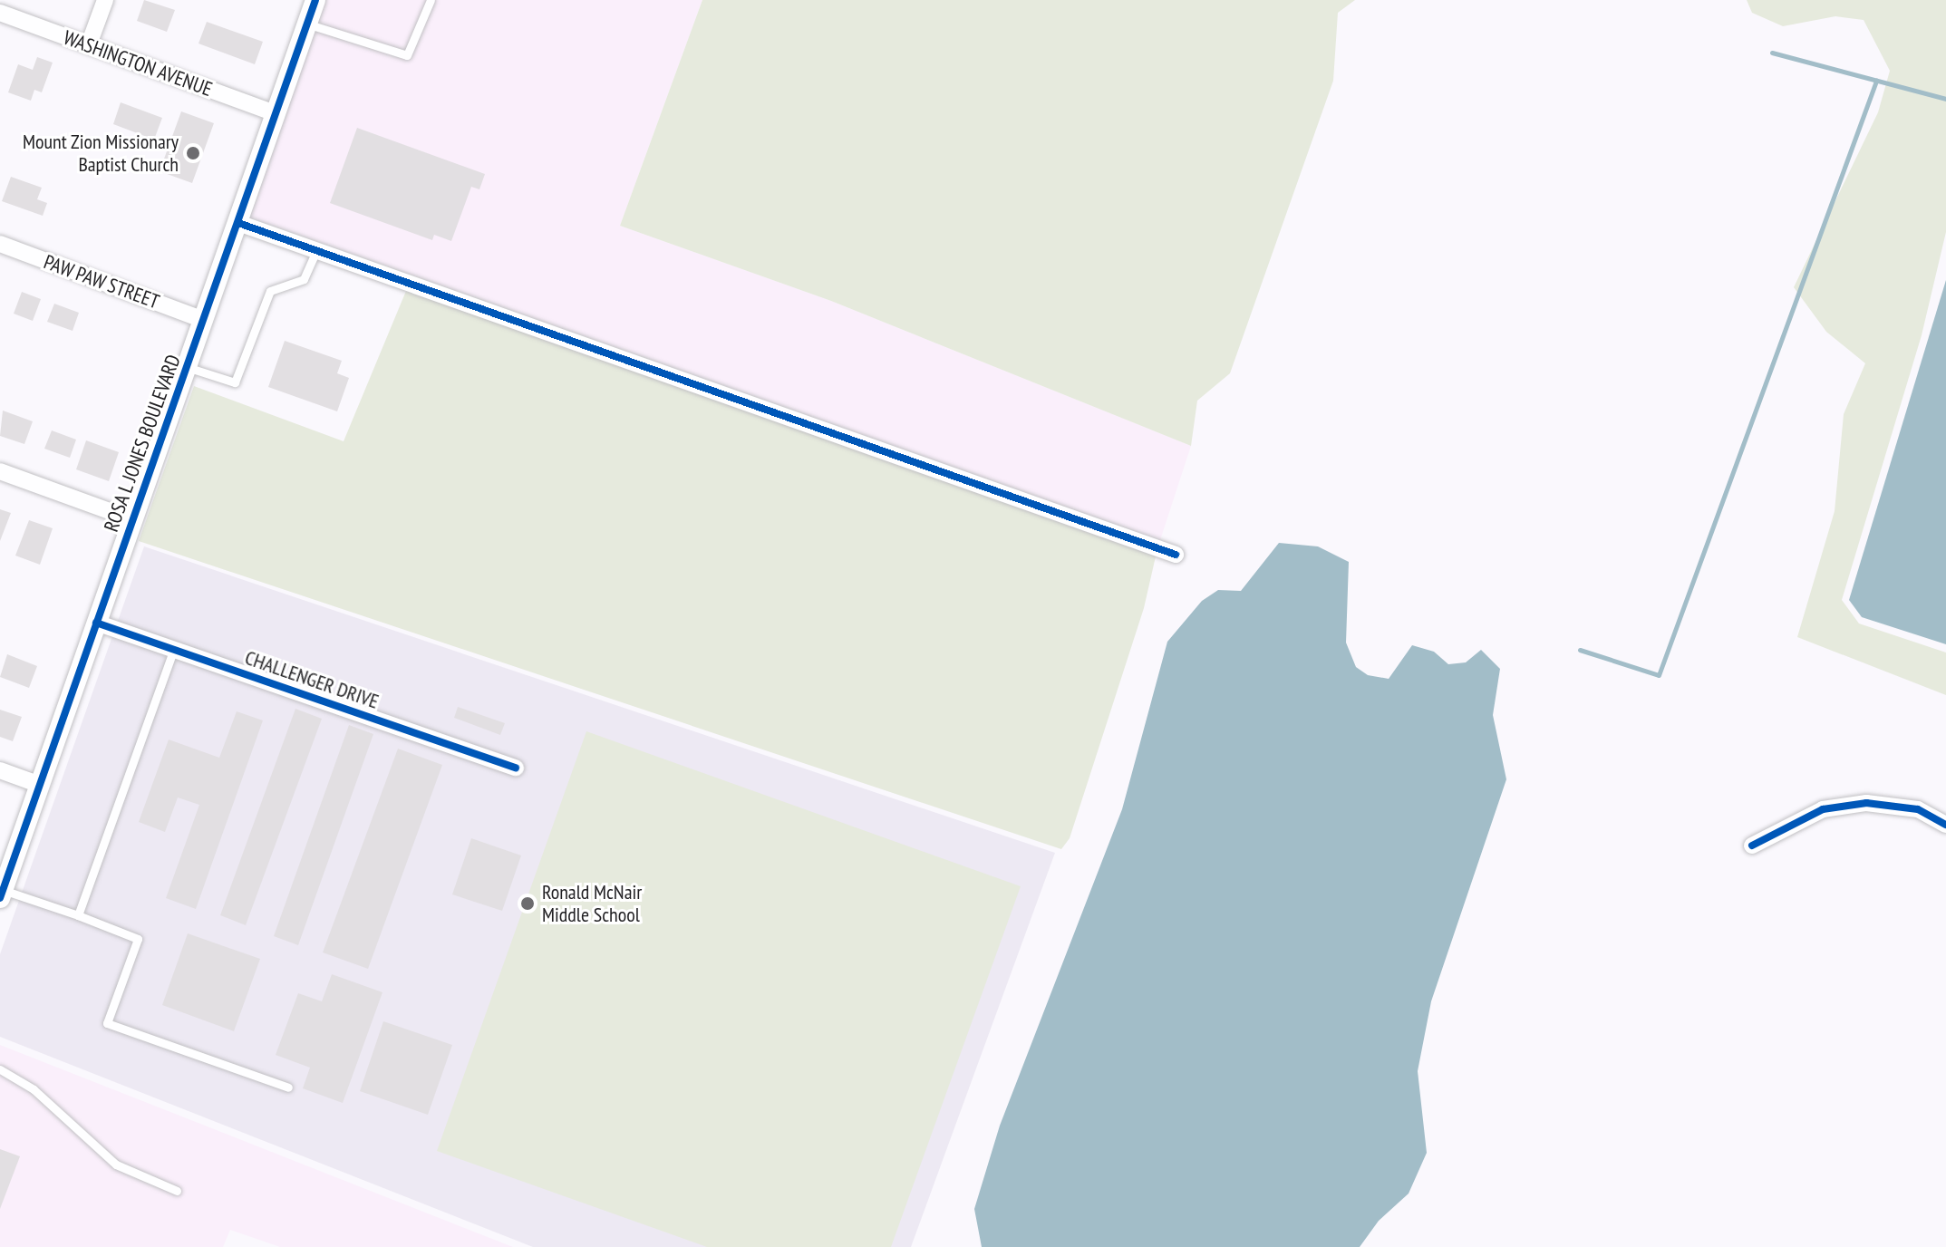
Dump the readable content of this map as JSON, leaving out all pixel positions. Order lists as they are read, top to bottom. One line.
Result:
{"streets":{"street":["WASHINGTON AVENUE","PAW PAW STREET","ROSA L JONES BOULEVARD","CHALLENGER DRIVE"]},"crossings":[["WASHINGTON AVENUE","ROSA L JONES BOULEVARD"],["PAW PAW STREET","ROSA L JONES BOULEVARD"],["ROSA L JONES BOULEVARD","CHALLENGER DRIVE"]],"places":["Mount Zion Missionary Baptist Church","Ronald McNair Middle School"]}
